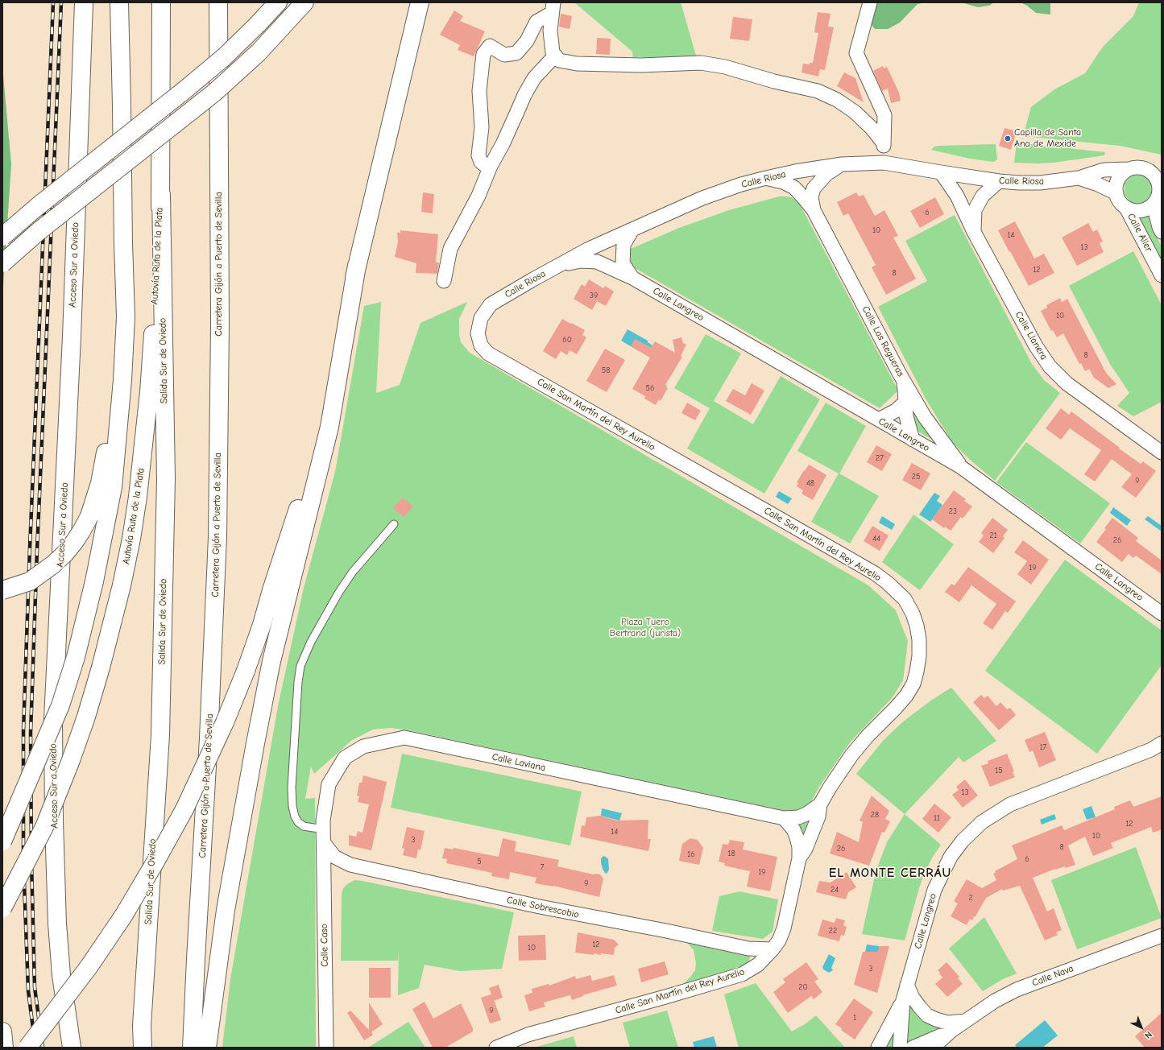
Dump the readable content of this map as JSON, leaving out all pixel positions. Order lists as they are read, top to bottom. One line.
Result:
{"streets":{"highway":["Autovía Ruta de la Plata","Carretera Gijón a Puerto de Sevilla","Acceso Sur a Oviedo","Salida Sur de Oviedo"],"street":["Calle Riosa","Calle Aller","Calle Langreo","Calle Llanera","Calle Las Regueras","Calle San Martín del Rey Aurelio","Calle Laviana","Calle Sobrescobio","Calle Caso","Calle Nava"]},"crossings":[["Calle Riosa","Calle Aller"],["Calle Riosa","Calle Langreo"],["Calle Riosa","Calle Llanera"],["Calle Riosa","Calle Las Regueras"],["Calle Riosa","Calle San Martín del Rey Aurelio"],["Autovía Ruta de la Plata","Salida Sur de Oviedo"],["Calle Langreo","Calle Las Regueras"],["Calle San Martín del Rey Aurelio","Calle Laviana"],["Calle San Martín del Rey Aurelio","Calle Sobrescobio"],["Calle Laviana","Calle Sobrescobio"],["Calle Laviana","Calle Caso"],["Calle Sobrescobio","Calle Caso"]],"districts":["EL MONTE CERRÁU"],"parks":["Plaza Tuero Bertrand (jurista)"],"places":["Capilla de Santa Ana de Mexide"],"house_numbers":["6","10","14","13","12","8","39","10","60","8","58","56","27","25","9","48","23","21","44","26","19","17","15","13","28","11","12","14","10","3","8","26","18","16","6","5","7","19","9","24","2","22","12","10","3","20","9","1"],"north":"bottom right"}
